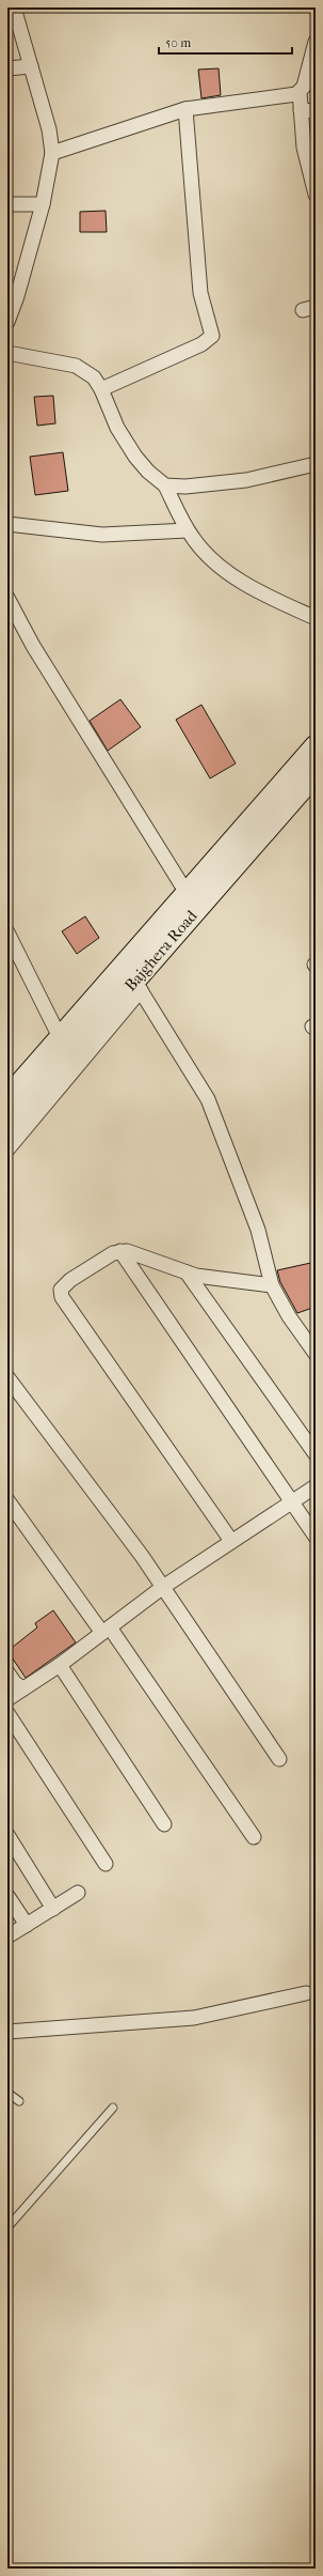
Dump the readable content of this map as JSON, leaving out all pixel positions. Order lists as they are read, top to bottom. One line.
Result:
{"streets":{"main road":["Bajghera Road"]},"scale_bar":"50 m"}
